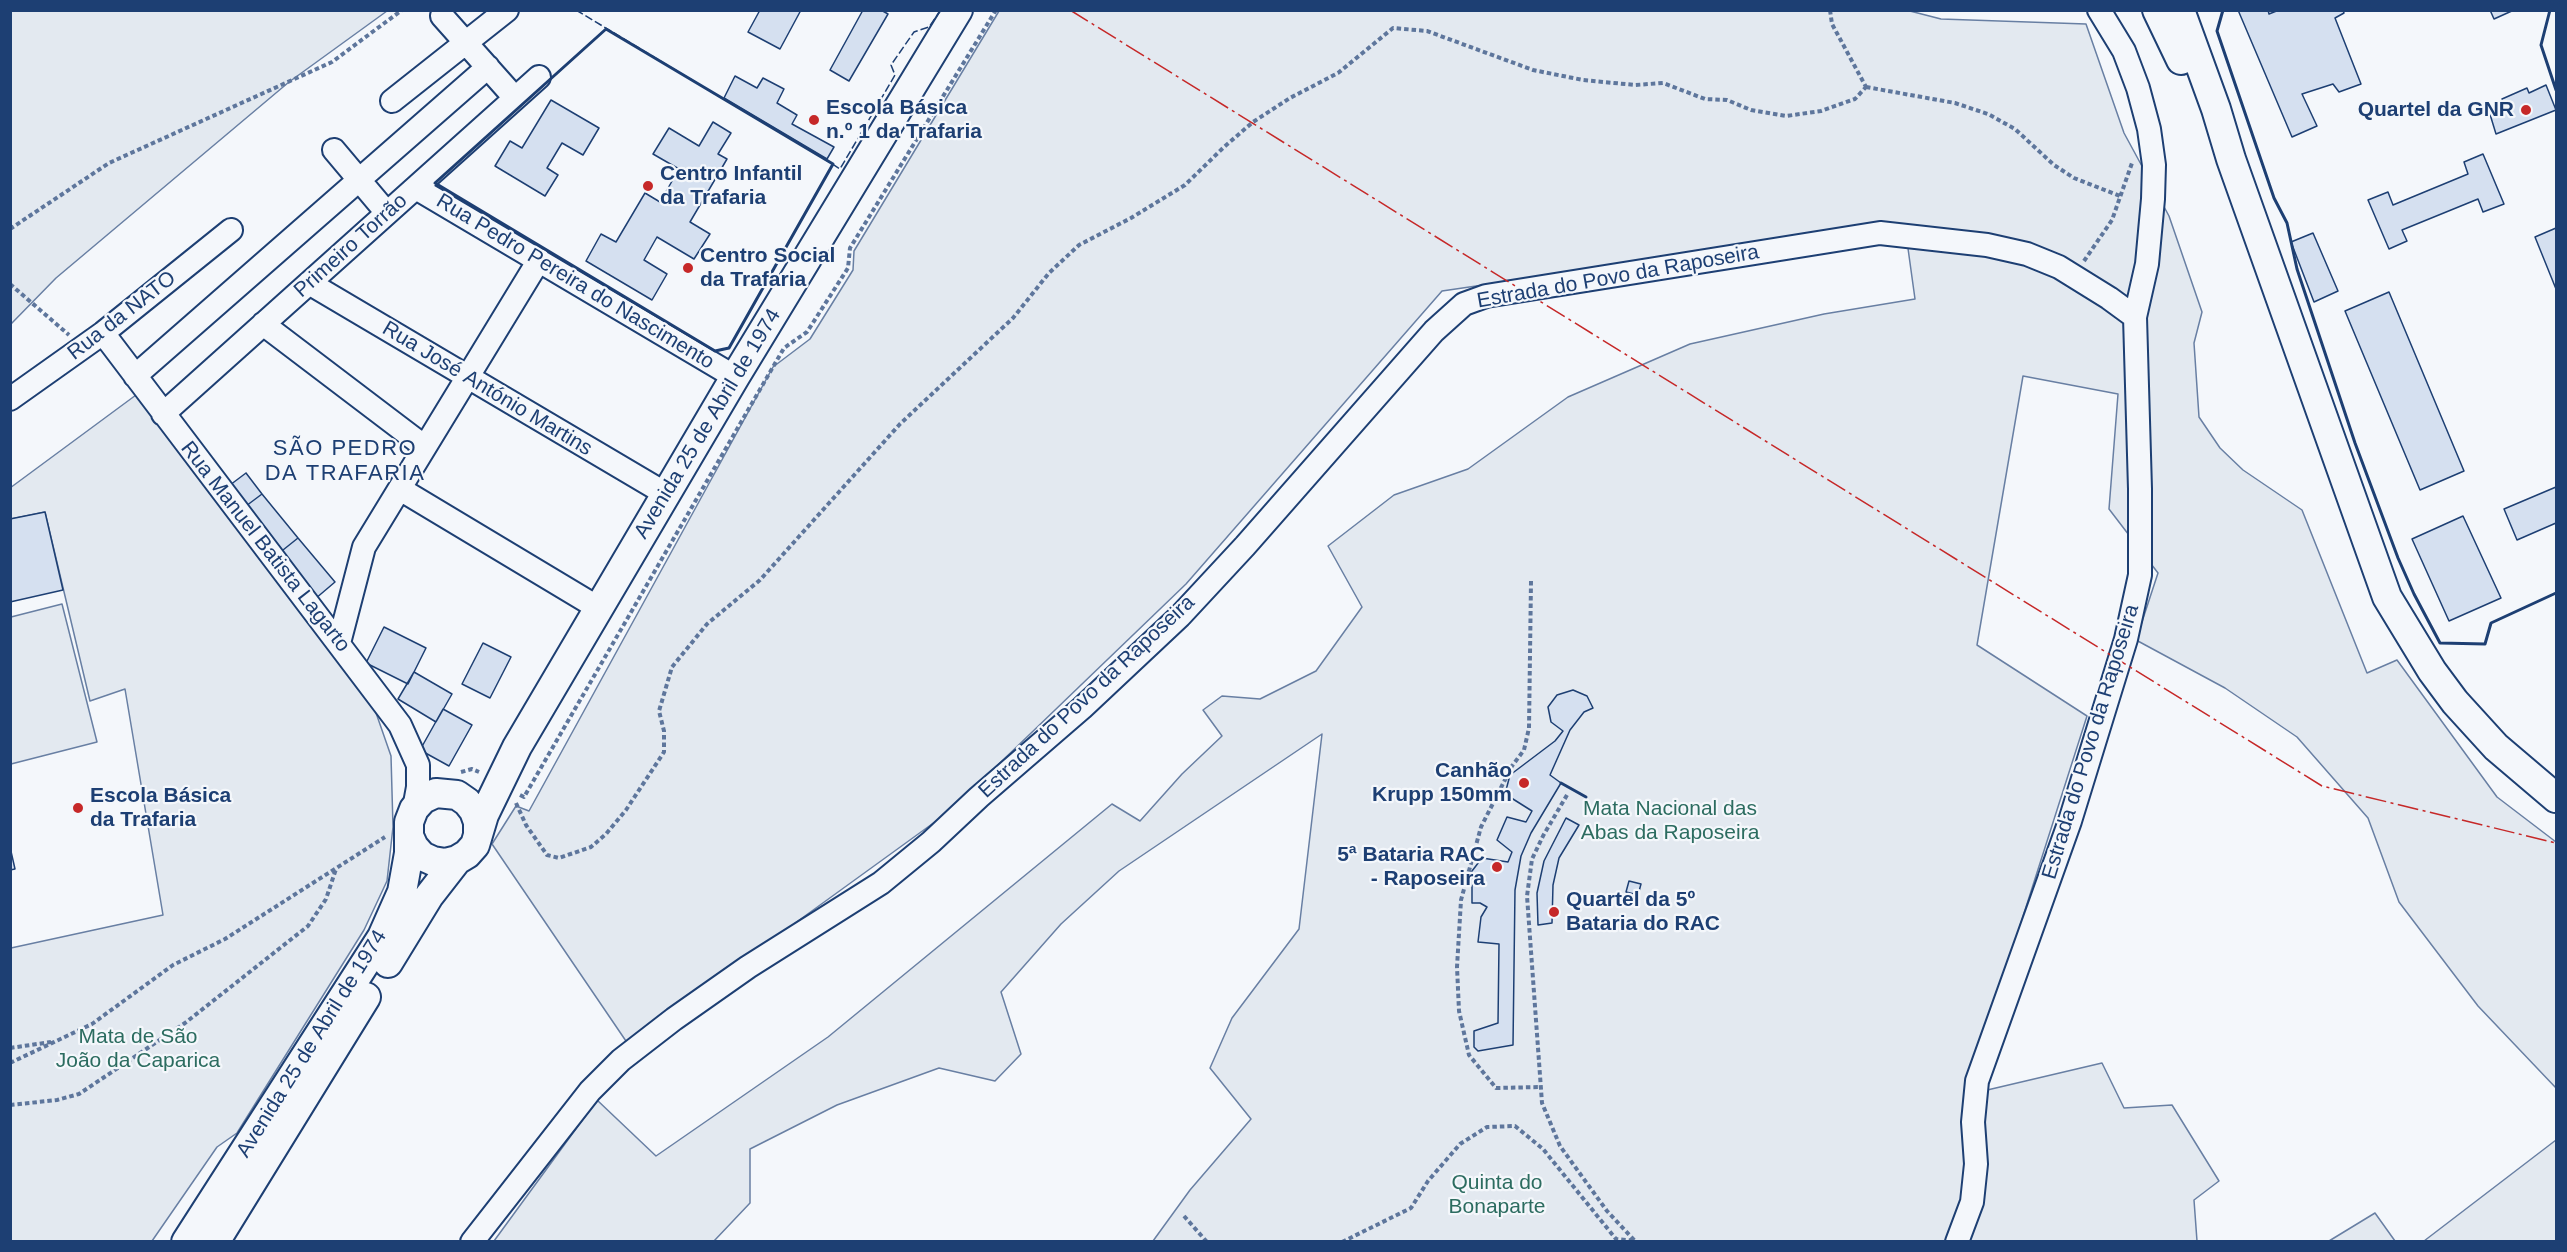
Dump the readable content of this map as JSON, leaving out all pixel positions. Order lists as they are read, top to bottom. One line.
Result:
{"streets":{"main road":["Avenida 25 de Abril de 1974"],"street":["Primeiro Torrão","Estrada do Povo da Raposeira","Rua Pedro Pereira do Nascimento","Rua da NATO","Rua José António Martins","Rua Manuel Batista Lagarto"]},"crossings":[["Primeiro Torrão","Rua Pedro Pereira do Nascimento"],["Primeiro Torrão","Rua José António Martins"],["Primeiro Torrão","Rua Manuel Batista Lagarto"],["Rua Pedro Pereira do Nascimento","Avenida 25 de Abril de 1974"],["Rua da NATO","Rua Manuel Batista Lagarto"],["Rua José António Martins","Avenida 25 de Abril de 1974"]],"districts":["SÃO PEDRO DA TRAFARIA"],"parks":["Mata Nacional das Abas da Raposeira","Mata de São João da Caparica","Quinta do Bonaparte"],"places":["Quartel da GNR","Escola Básica n.º 1 da Trafaria","Centro Infantil da Trafaria","Centro Social da Trafaria","Canhão Krupp 150mm","Escola Básica da Trafaria","5ª Bataria RAC - Raposeira","Quartel da 5º Bataria do RAC"]}
